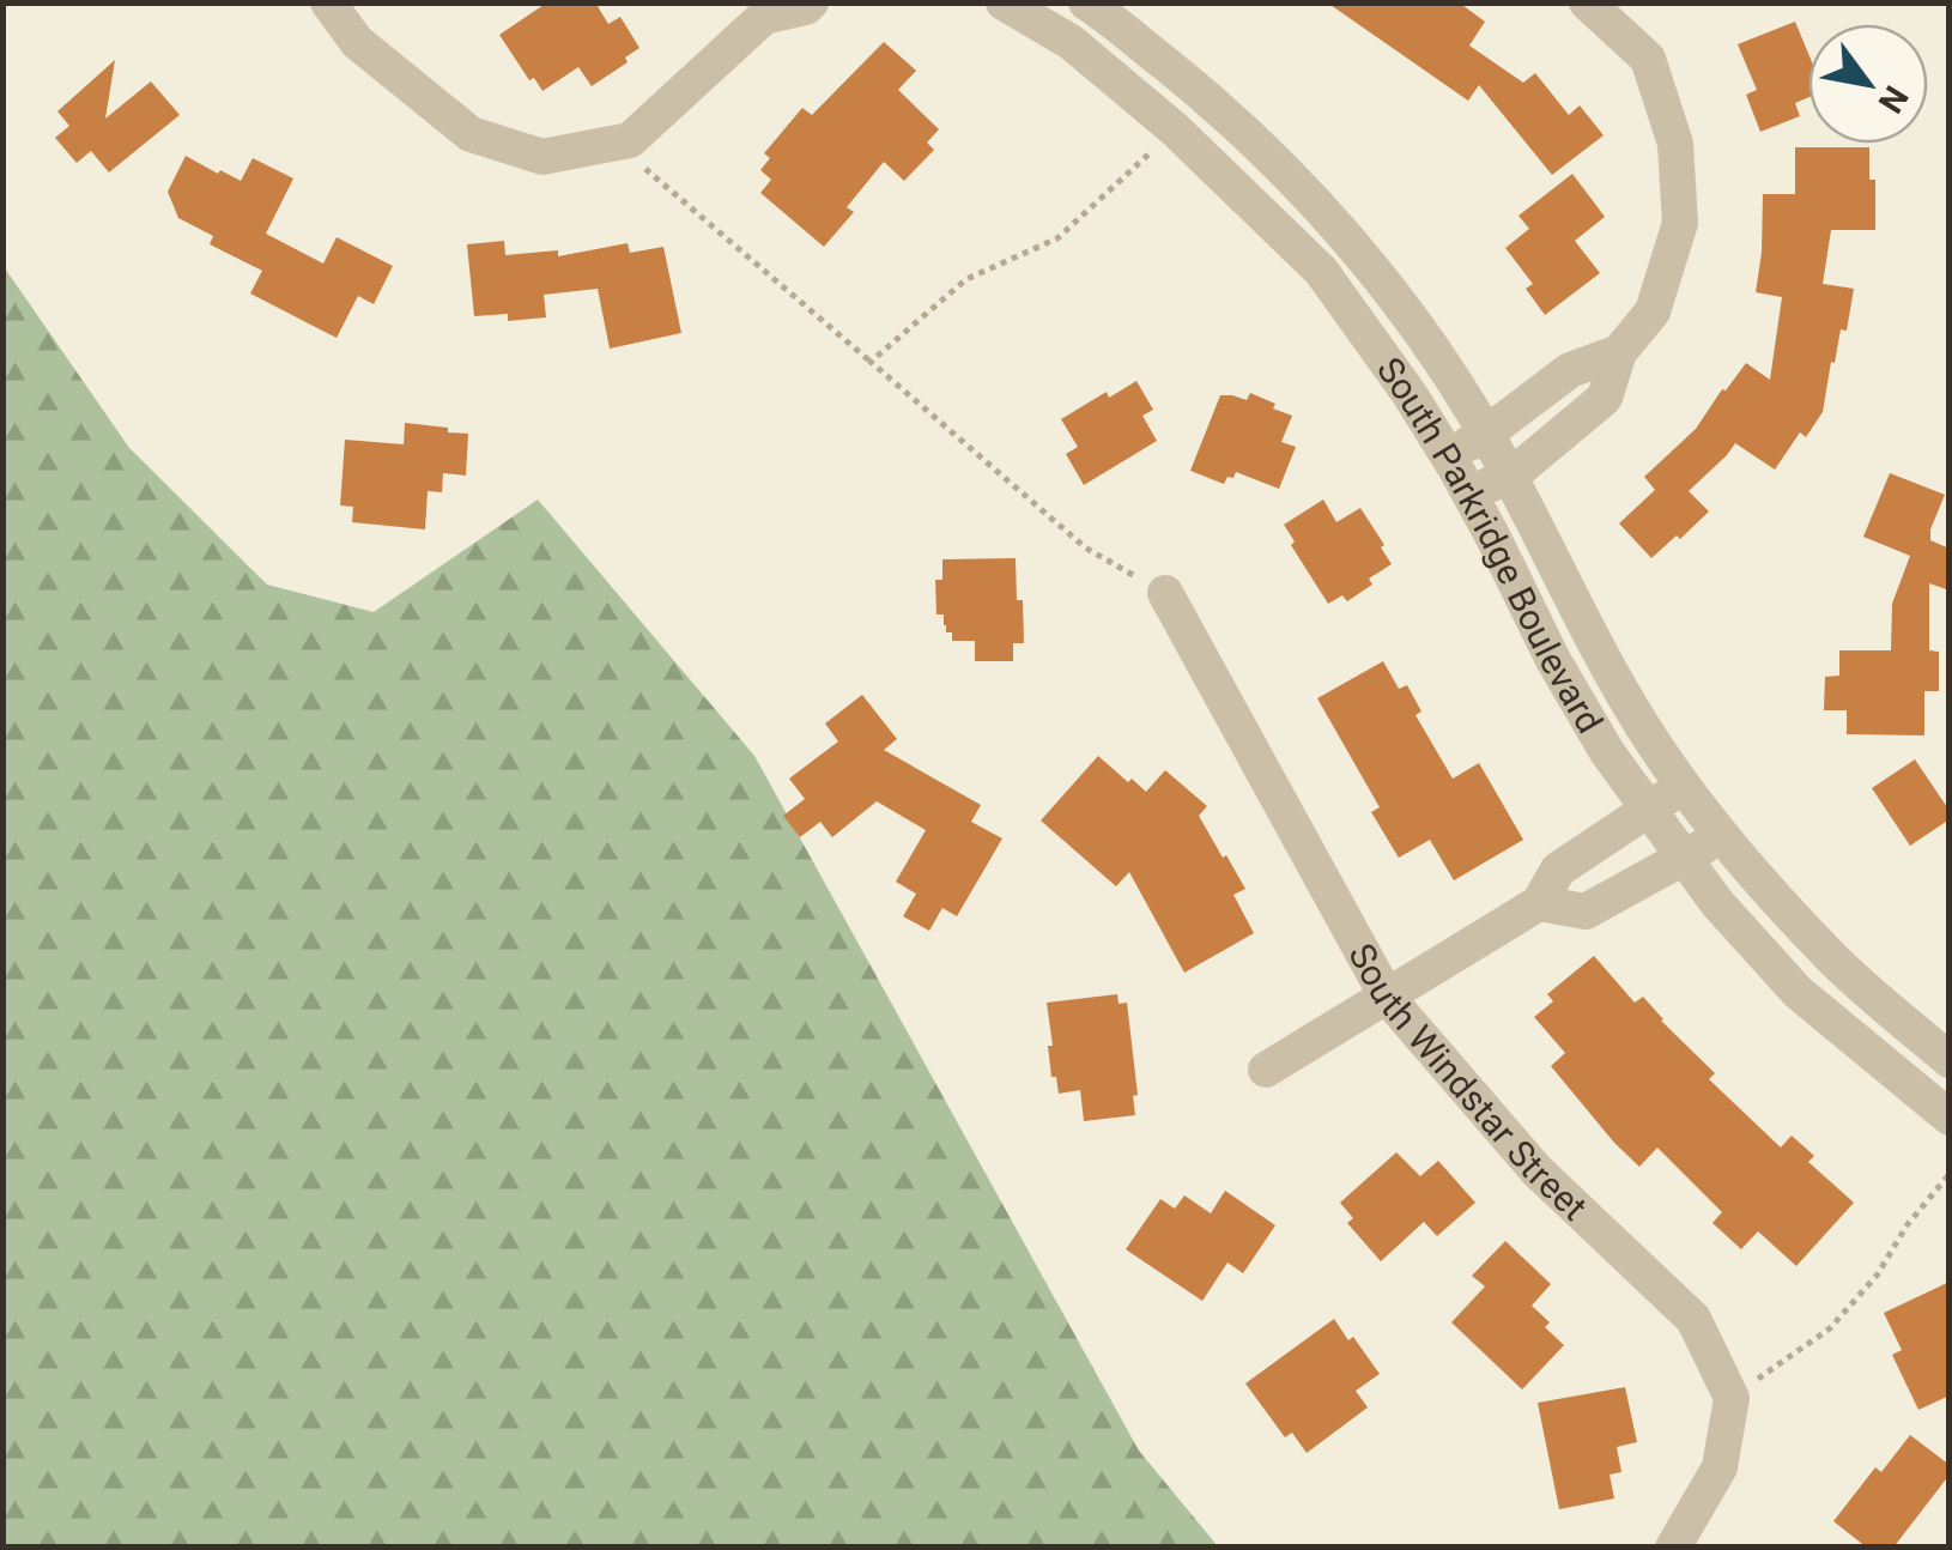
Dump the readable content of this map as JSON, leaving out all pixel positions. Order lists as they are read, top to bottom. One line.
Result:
{"streets":{"street":["South Parkridge Boulevard","South Windstar Street"]},"north":"bottom right"}
